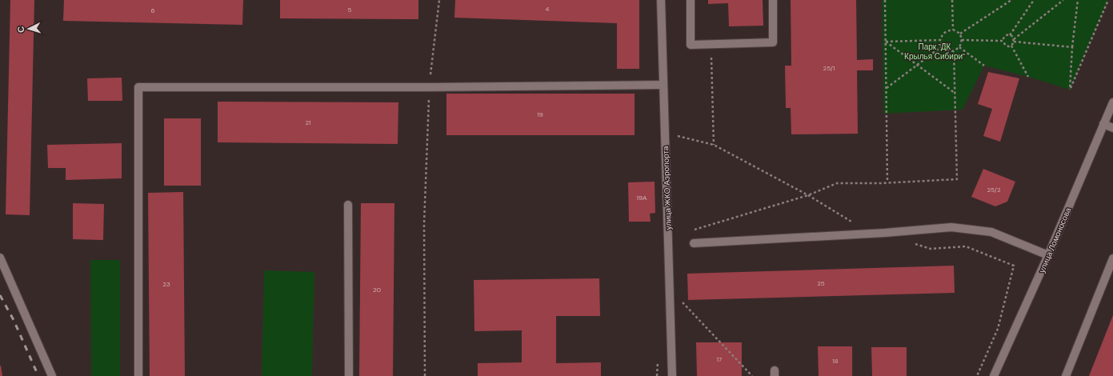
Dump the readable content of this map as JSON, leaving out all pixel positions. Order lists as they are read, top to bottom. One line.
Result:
{"streets":{"street":["улица ЖКО Аэропорта","улица Ломоносова"]},"parks":["Парк \"ДК Крылья Сибири\""],"house_numbers":["4","5","6","25/1","19","21","25/2","19А","25","23","20","17","18"],"north":"left"}
